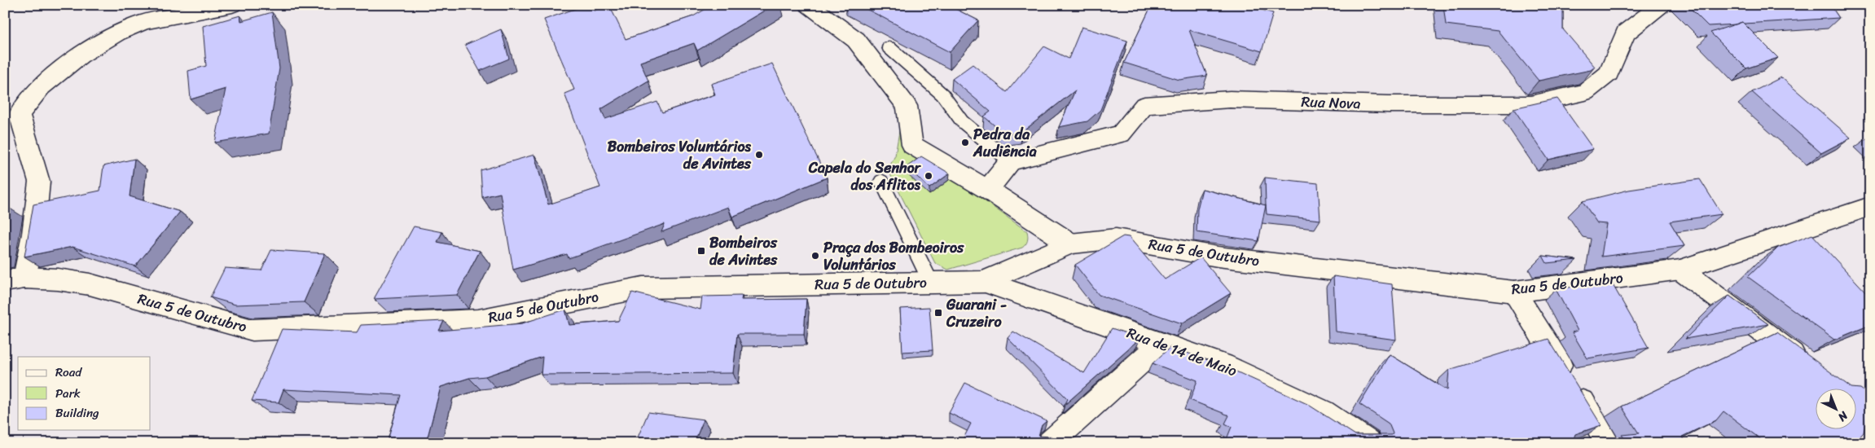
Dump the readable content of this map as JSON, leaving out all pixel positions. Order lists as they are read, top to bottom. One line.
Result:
{"streets":{"street":["Rua Nova","Rua 5 de Outubro","Rua de 14 de Maio"]},"crossings":[["Rua 5 de Outubro","Rua de 14 de Maio"]],"places":{"other":["Pedra da Audiência","Bombeiros Voluntários de Avintes","Capela do Senhor dos Aflitos","Praça dos Bombeoiros Voluntários"],"transit":["Bombeiros de Avintes","Guarani - Cruzeiro"]},"legend":["Road","Park","Building"],"north":"bottom right"}
